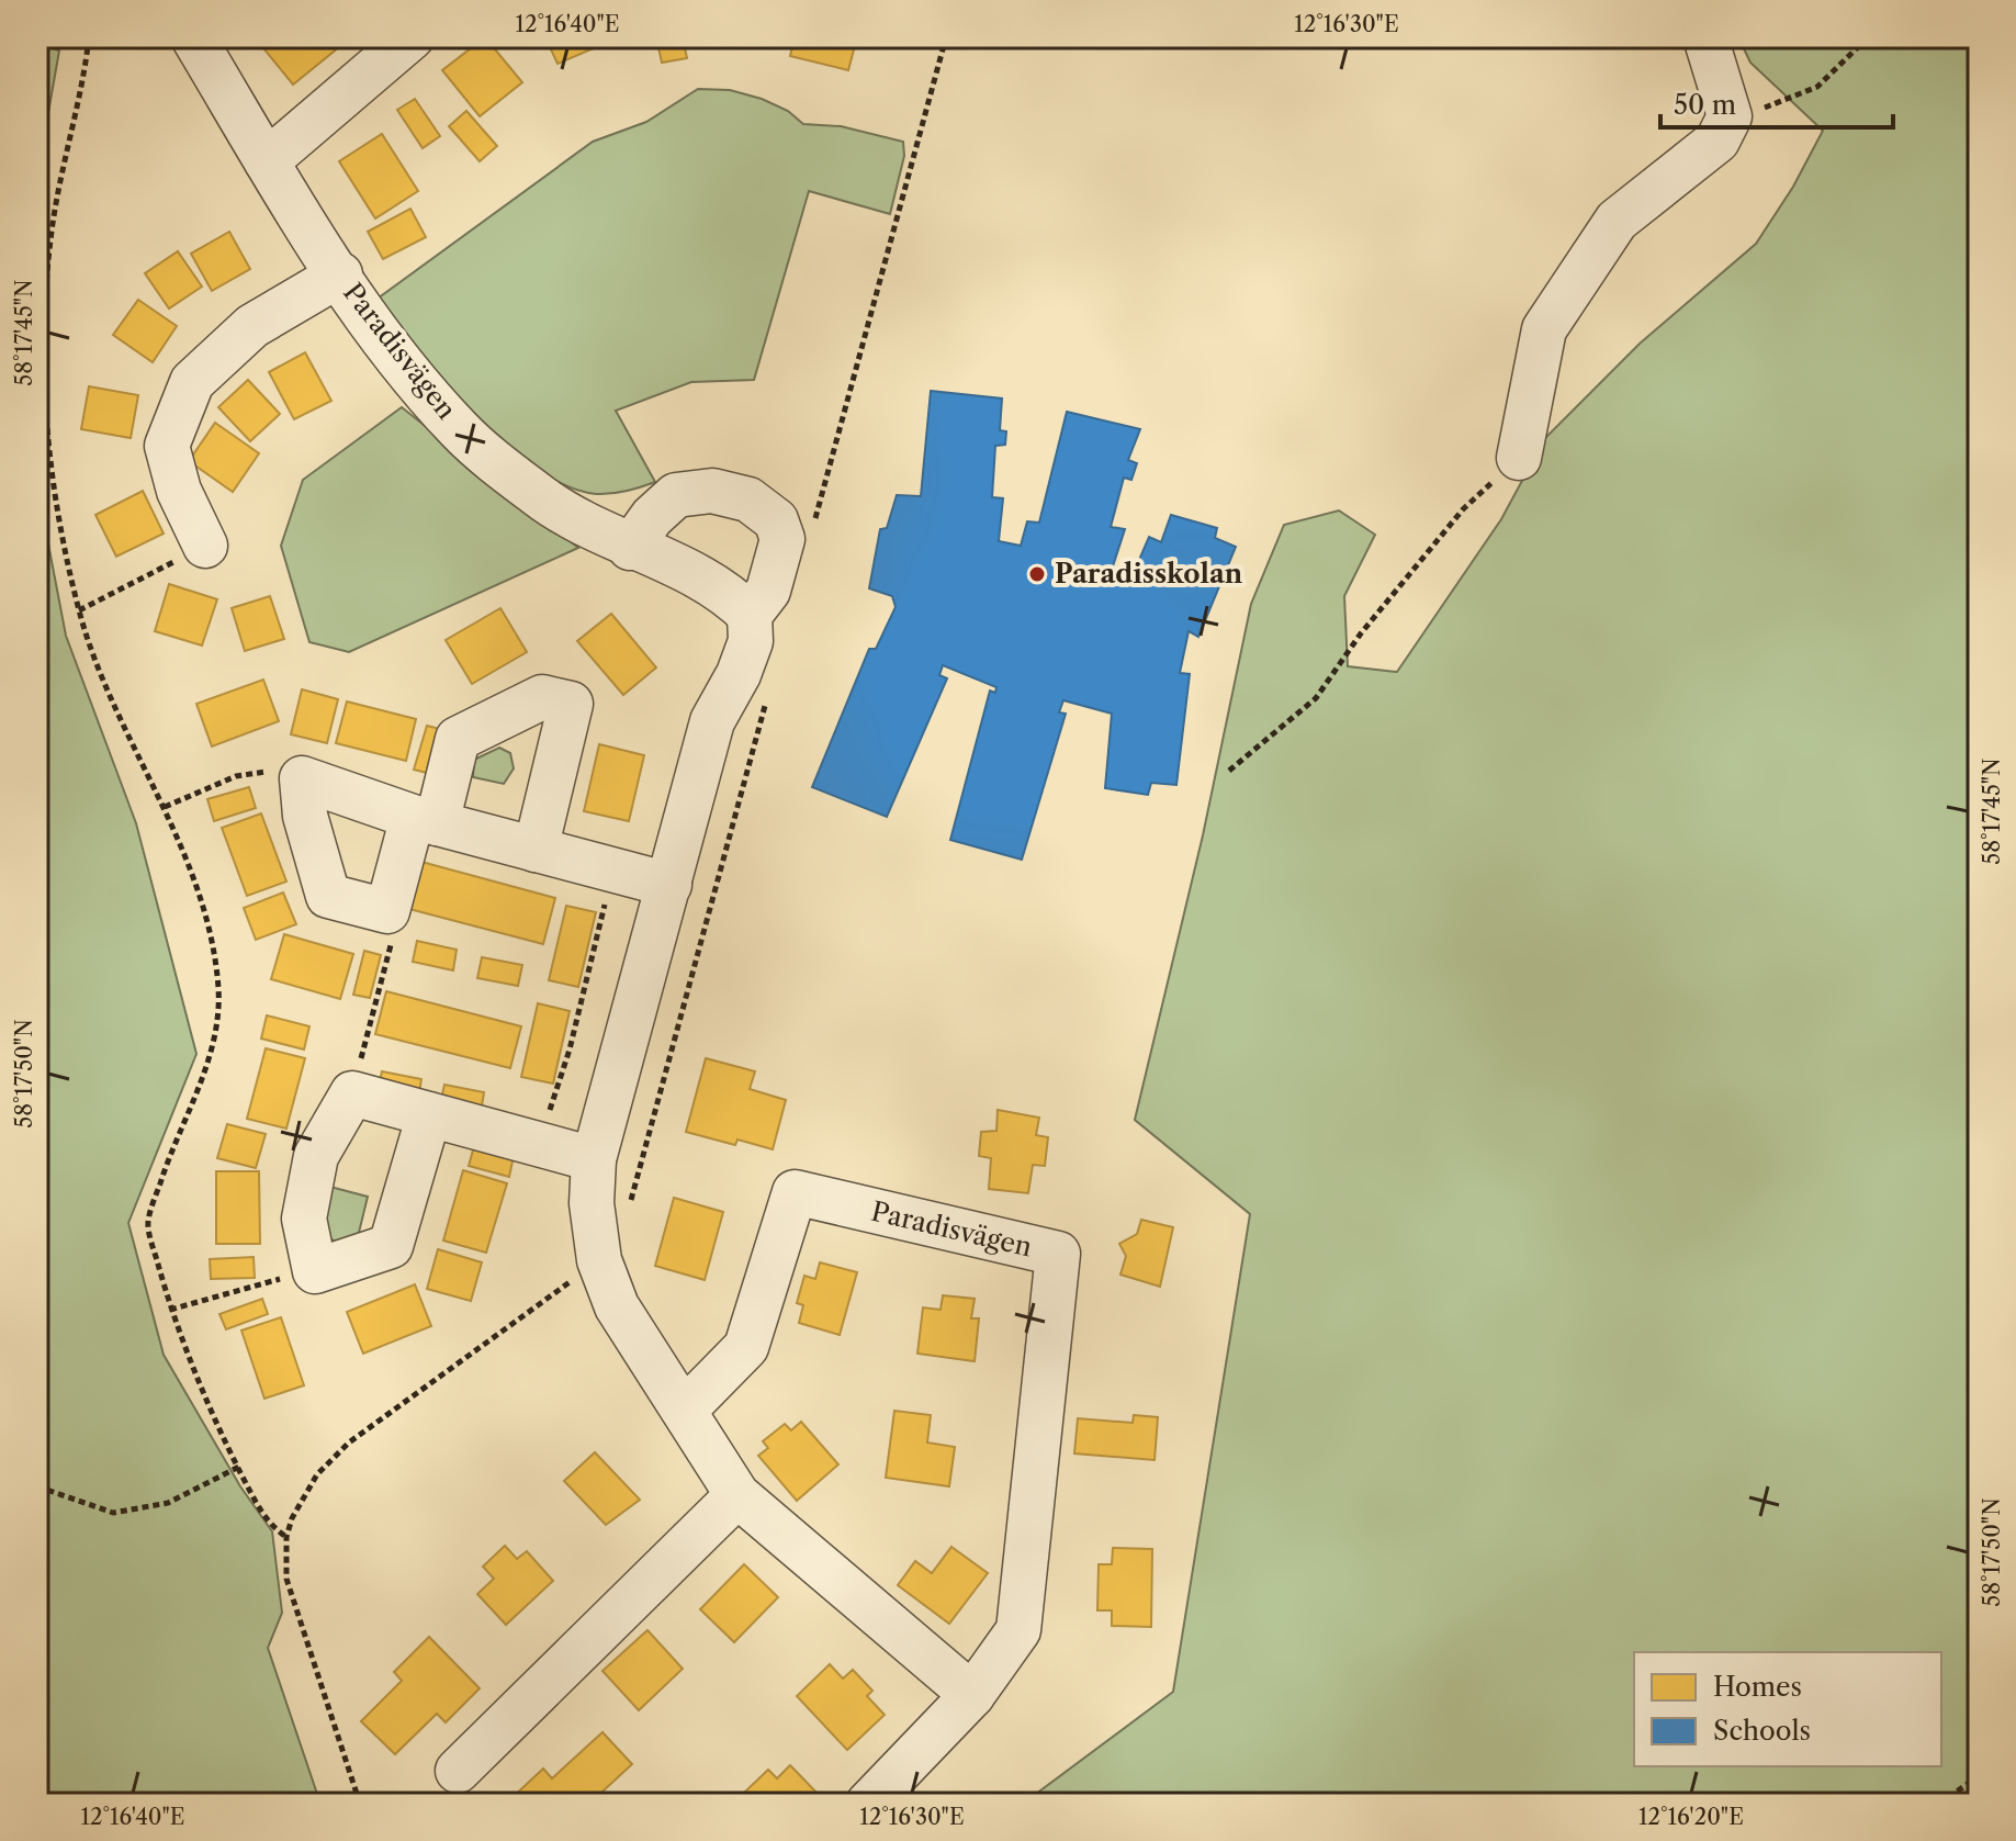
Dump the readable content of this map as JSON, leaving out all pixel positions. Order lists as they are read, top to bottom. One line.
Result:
{"streets":{"street":["Paradisvägen"]},"places":["Paradisskolan"],"legend":["Homes","Schools"],"scale_bar":"50 m","coordinates":["12°16'40\"E","12°16'30\"E","58°17'45\"N","58°17'50\"N","12°16'20\"E"]}
